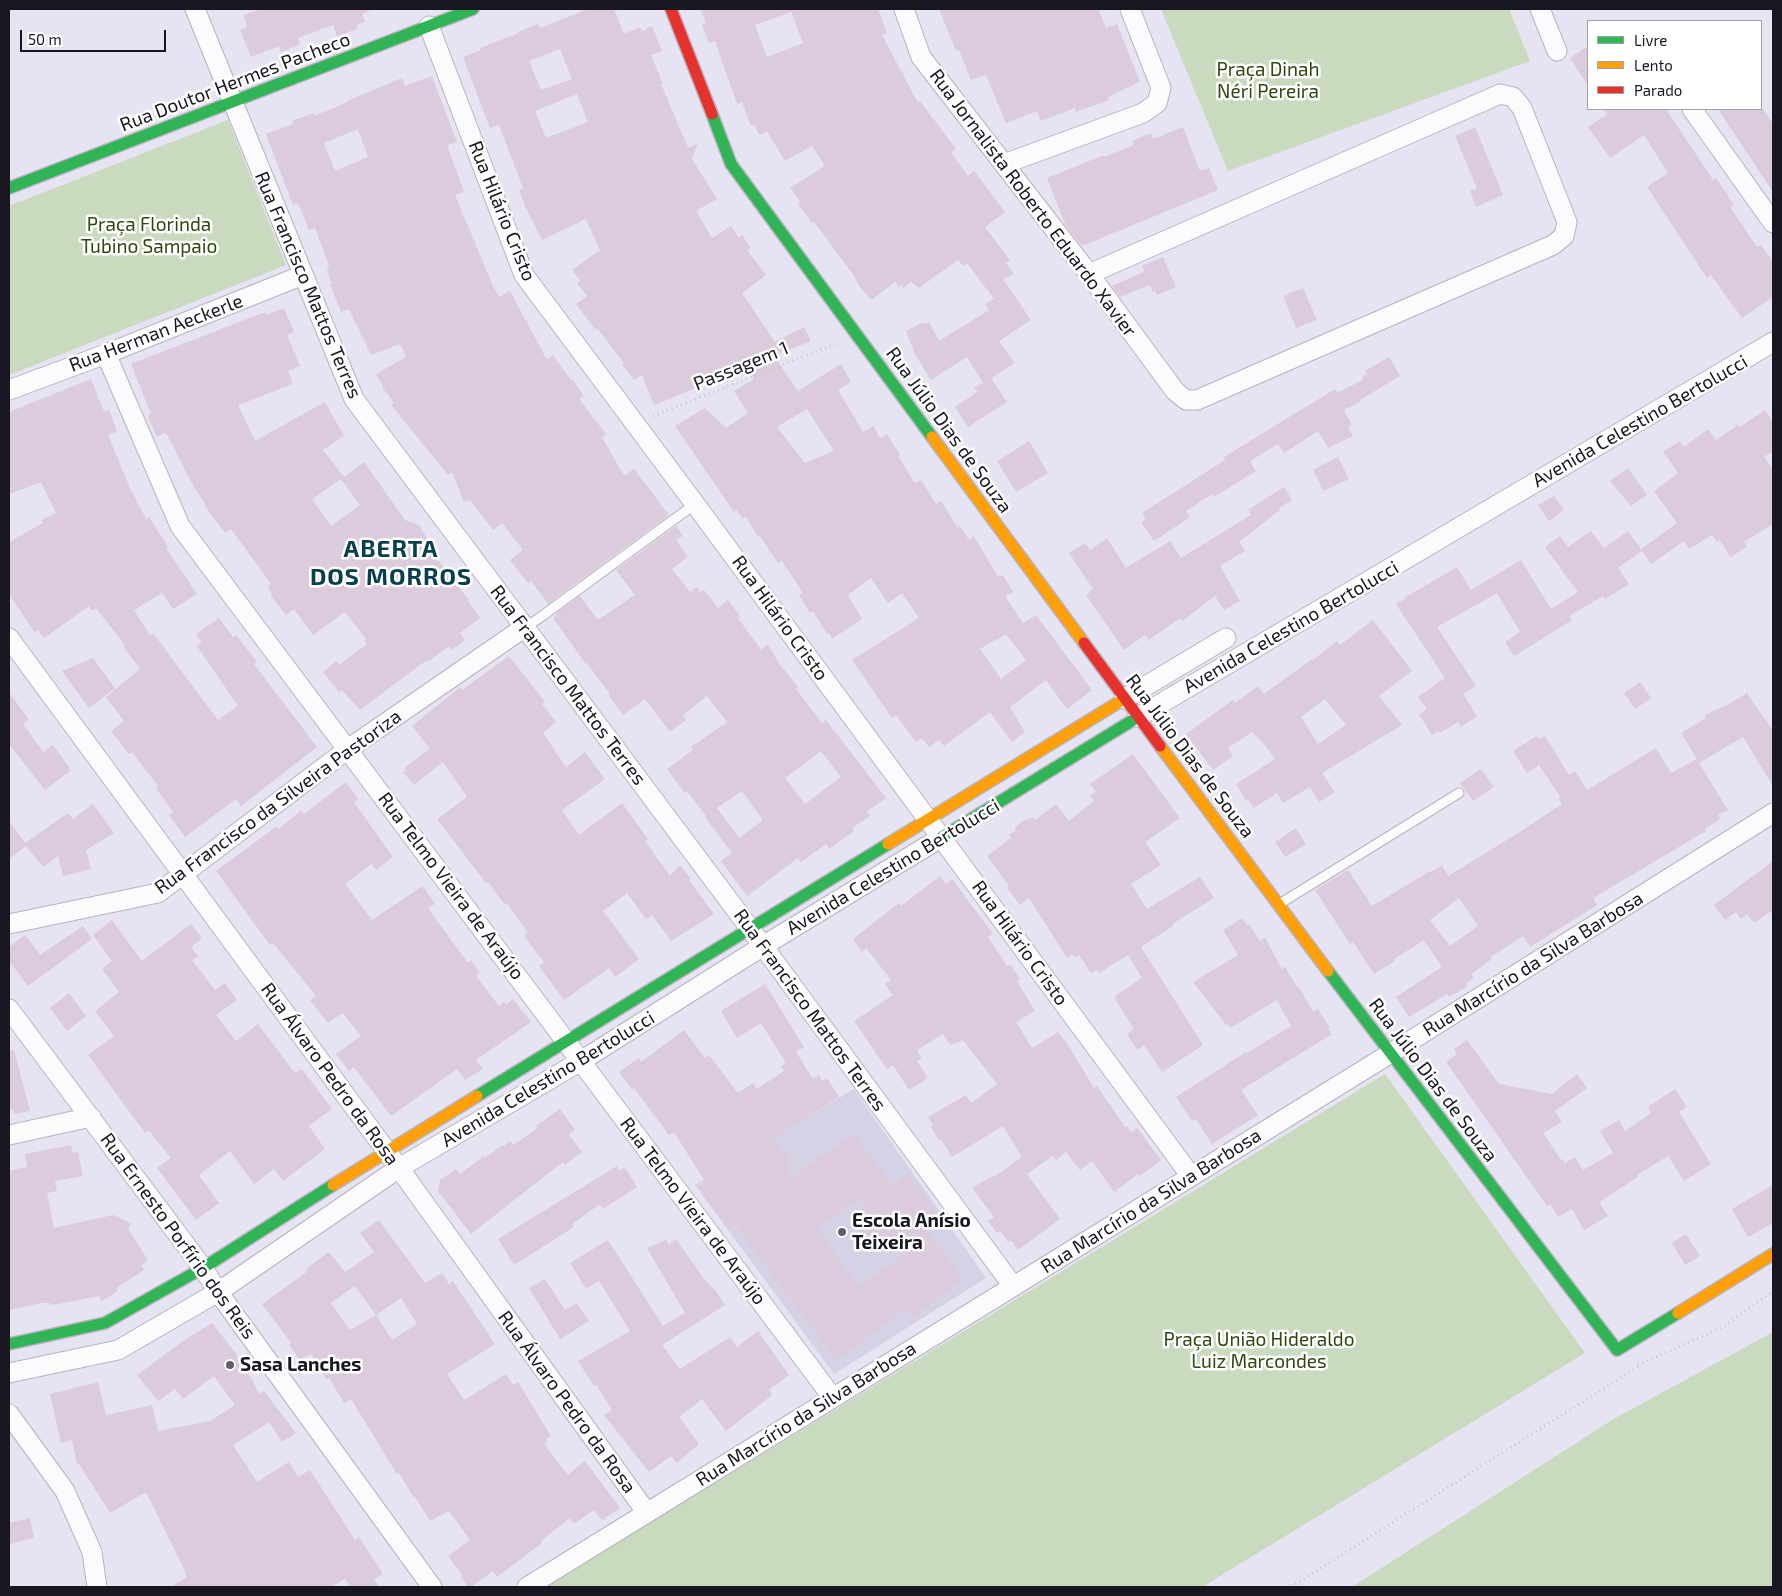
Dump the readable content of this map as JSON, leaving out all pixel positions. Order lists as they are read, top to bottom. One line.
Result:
{"streets":{"street":["Rua Doutor Hermes Pacheco","Rua Jornalista Roberto Eduardo Xavier","Rua Hilário Cristo","Rua Francisco Mattos Terres","Rua Herman Aeckerle","Avenida Celestino Bertolucci","Rua Júlio Dias de Souza","Rua Francisco da Silveira Pastoriza","Rua Telmo Vieira de Araújo","Rua Marcírio da Silva Barbosa","Rua Álvaro Pedro da Rosa","Rua Ernesto Porfírio dos Reis"],"path":["Passagem 1"]},"crossings":[["Rua Doutor Hermes Pacheco","Rua Hilário Cristo"],["Rua Doutor Hermes Pacheco","Rua Francisco Mattos Terres"],["Rua Hilário Cristo","Passagem 1"],["Rua Hilário Cristo","Avenida Celestino Bertolucci"],["Rua Hilário Cristo","Rua Marcírio da Silva Barbosa"],["Rua Francisco Mattos Terres","Rua Herman Aeckerle"],["Rua Francisco Mattos Terres","Avenida Celestino Bertolucci"],["Rua Francisco Mattos Terres","Rua Francisco da Silveira Pastoriza"],["Rua Francisco Mattos Terres","Rua Marcírio da Silva Barbosa"],["Rua Herman Aeckerle","Rua Telmo Vieira de Araújo"],["Passagem 1","Rua Júlio Dias de Souza"],["Avenida Celestino Bertolucci","Rua Júlio Dias de Souza"],["Avenida Celestino Bertolucci","Rua Telmo Vieira de Araújo"],["Avenida Celestino Bertolucci","Rua Álvaro Pedro da Rosa"],["Avenida Celestino Bertolucci","Rua Ernesto Porfírio dos Reis"],["Rua Júlio Dias de Souza","Rua Marcírio da Silva Barbosa"],["Rua Francisco da Silveira Pastoriza","Rua Telmo Vieira de Araújo"],["Rua Francisco da Silveira Pastoriza","Rua Álvaro Pedro da Rosa"],["Rua Telmo Vieira de Araújo","Rua Marcírio da Silva Barbosa"],["Rua Marcírio da Silva Barbosa","Rua Álvaro Pedro da Rosa"]],"districts":["ABERTA DOS MORROS"],"parks":["Praça Dinah Néri Pereira","Praça Florinda Tubino Sampaio","Praça União Hideraldo Luiz Marcondes"],"places":["Escola Anísio Teixeira","Sasa Lanches"],"legend":["Livre","Lento","Parado"],"scale_bar":"50 m"}
